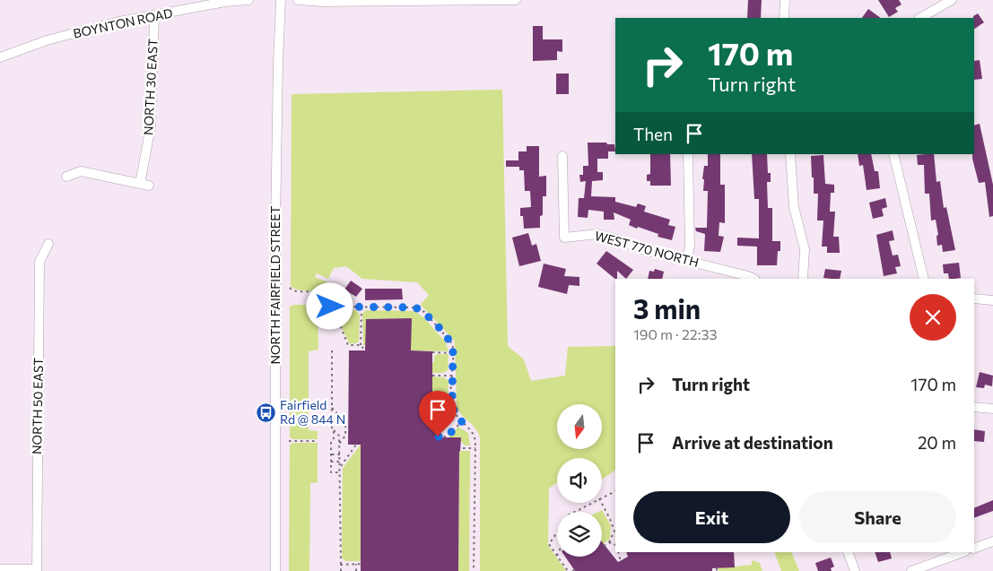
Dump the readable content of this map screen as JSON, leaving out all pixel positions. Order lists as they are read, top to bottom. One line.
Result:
{"streets":{"street":["BOYNTON ROAD","NORTH 30 EAST","WEST 770 NORTH","NORTH FAIRFIELD STREET","NORTH 50 EAST"]},"crossings":[["BOYNTON ROAD","NORTH 30 EAST"]],"places":{"bus stop":["Fairfield Rd @ 844 N"]},"north":"bottom","page":{"turn":["170 m","Turn right"],"then":"Then","heading":["3 min","190 m · 22:33"],"list":[{"name":"Turn right","value":"170 m"},{"name":"Arrive at destination","value":"20 m"}],"buttons":["Exit","Share"]}}
